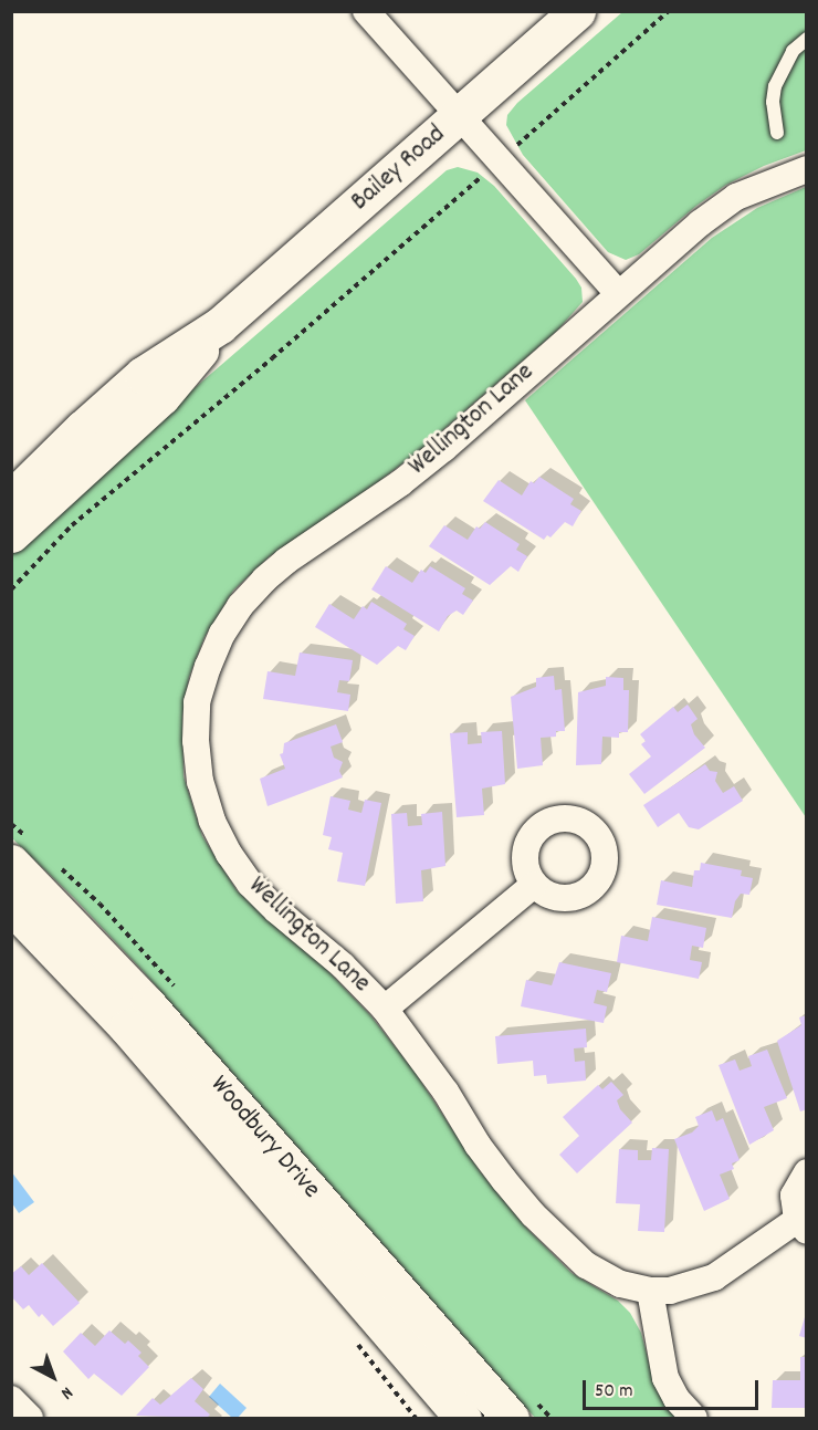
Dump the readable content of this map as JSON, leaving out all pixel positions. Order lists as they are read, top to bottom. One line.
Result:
{"streets":{"main road":["Bailey Road","Woodbury Drive"],"street":["Wellington Lane"]},"scale_bar":"50 m","north":"bottom right"}
